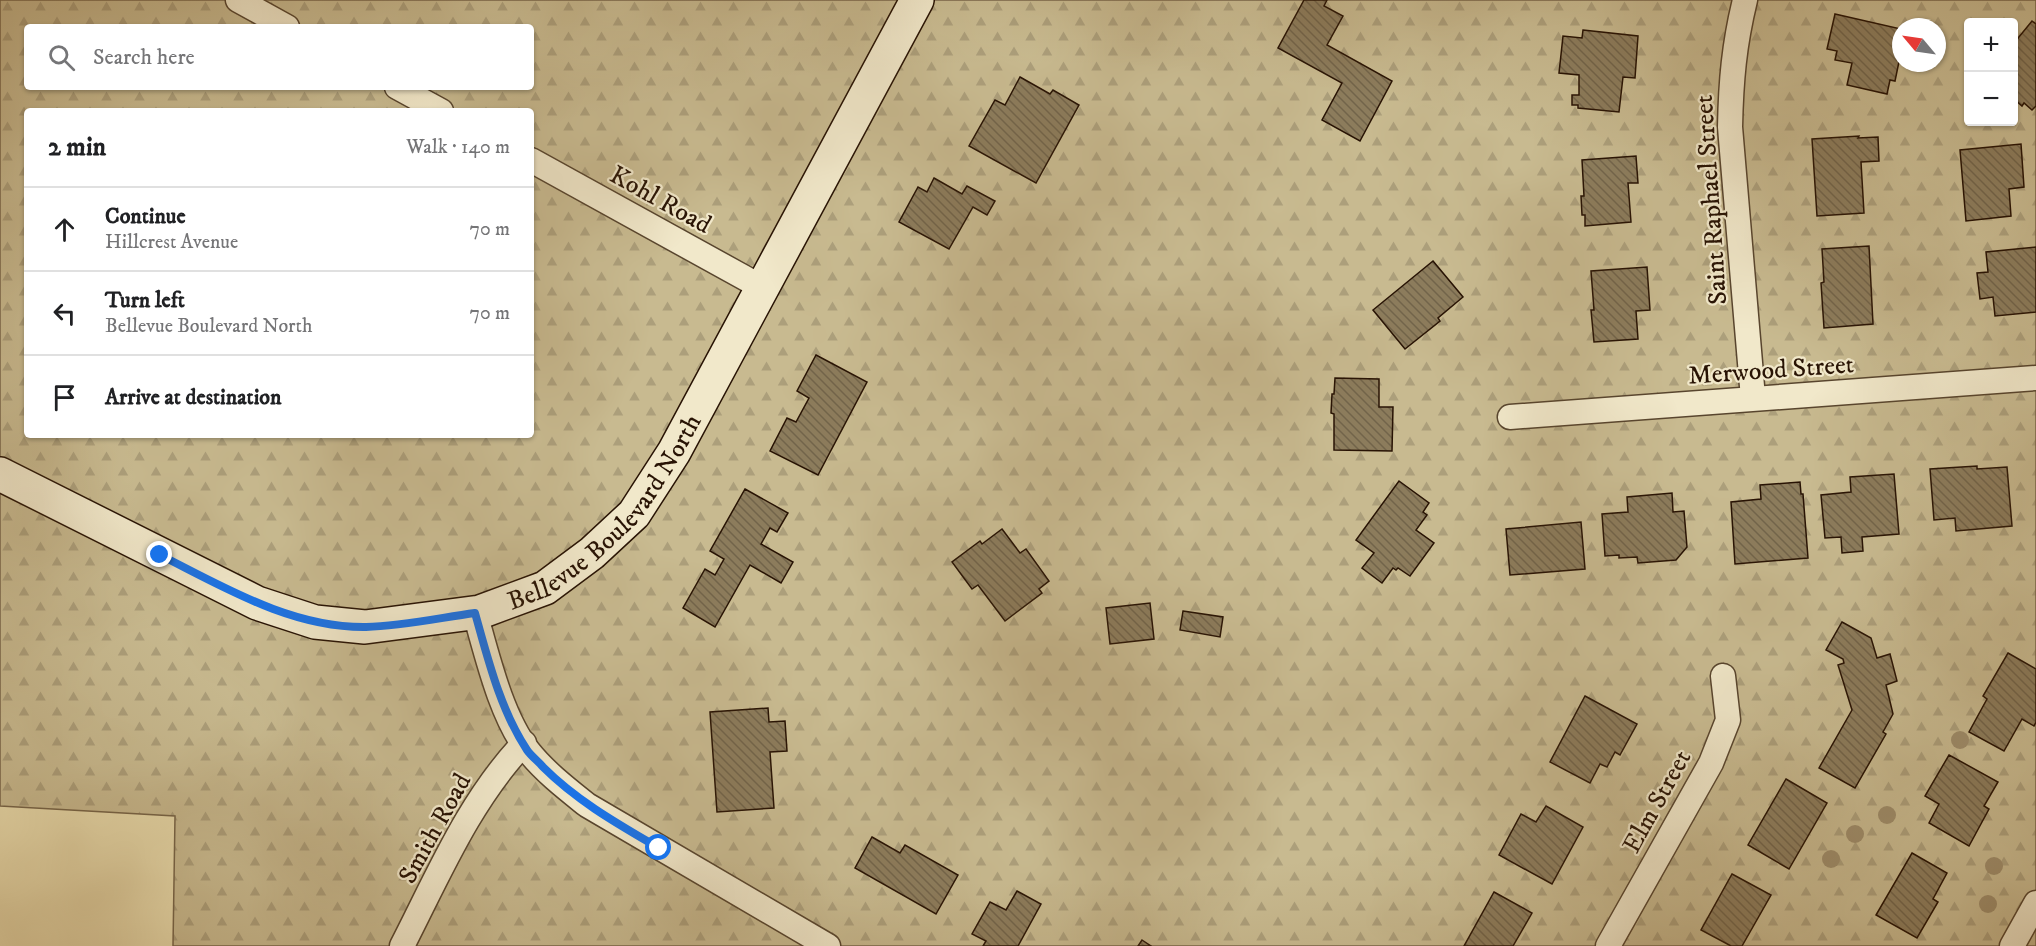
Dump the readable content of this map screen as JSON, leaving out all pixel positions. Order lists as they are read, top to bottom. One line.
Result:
{"streets":{"main road":["Bellevue Boulevard North"],"street":["Kohl Road","Saint Raphael Street","Merwood Street","Elm Street","Smith Road"]},"crossings":[["Kohl Road","Bellevue Boulevard North"],["Saint Raphael Street","Merwood Street"]],"north":"top left","page":{"map_buttons":["+","−"],"search":"Search here","heading":["2 min","Walk · 140 m"],"list":[["Continue","Hillcrest Avenue","70 m"],["Turn left","Bellevue Boulevard North","70 m"],"Arrive at destination"]}}
